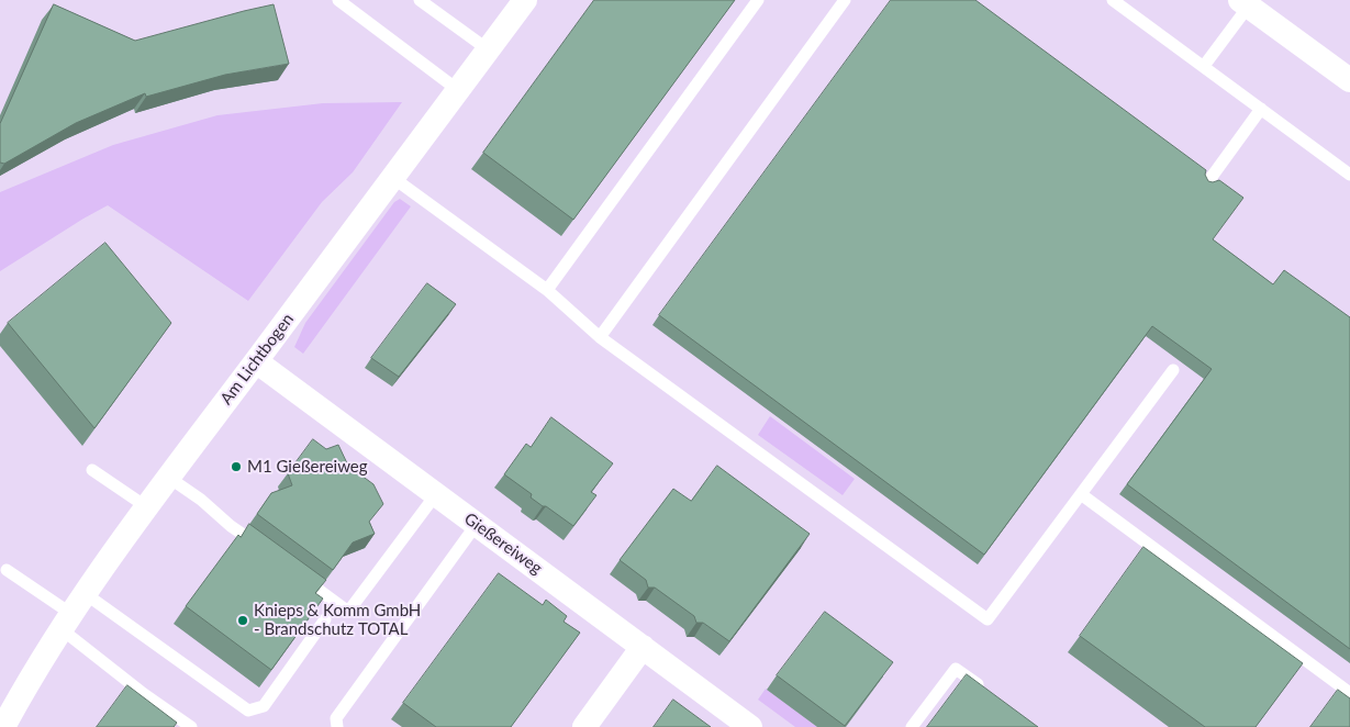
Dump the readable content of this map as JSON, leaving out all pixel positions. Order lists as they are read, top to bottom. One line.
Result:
{"streets":{"street":["Am Lichtbogen","Gießereiweg"]},"crossings":[["Am Lichtbogen","Gießereiweg"]],"places":["M1 Gießereiweg","Knieps & Komm GmbH - Brandschutz TOTAL"]}
